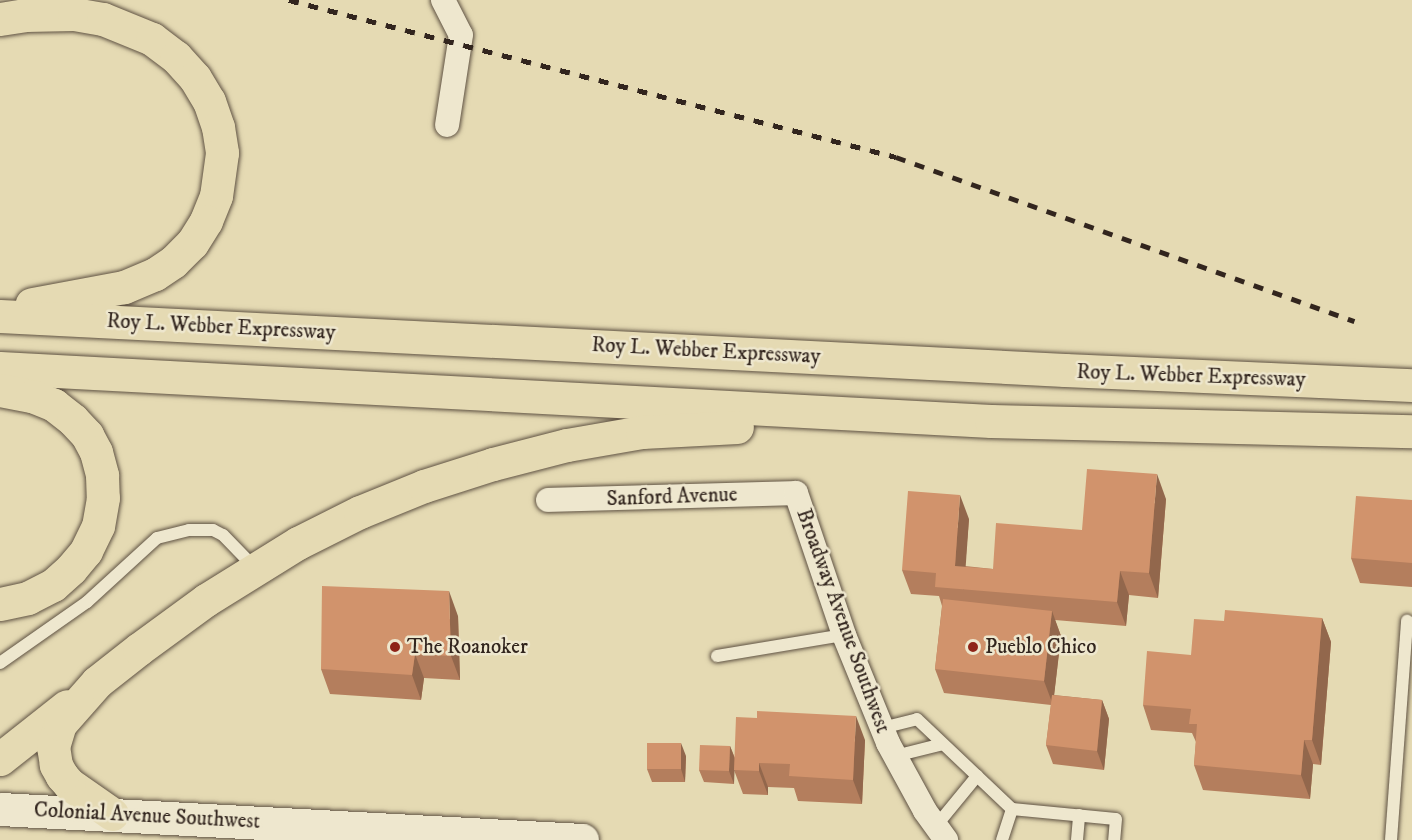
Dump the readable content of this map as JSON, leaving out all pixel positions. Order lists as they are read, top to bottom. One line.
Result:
{"streets":{"highway":["Roy L. Webber Expressway"],"main road":["Colonial Avenue Southwest"],"street":["Sanford Avenue","Broadway Avenue Southwest"]},"crossings":[["Sanford Avenue","Broadway Avenue Southwest"]],"places":["The Roanoker","Pueblo Chico"]}
